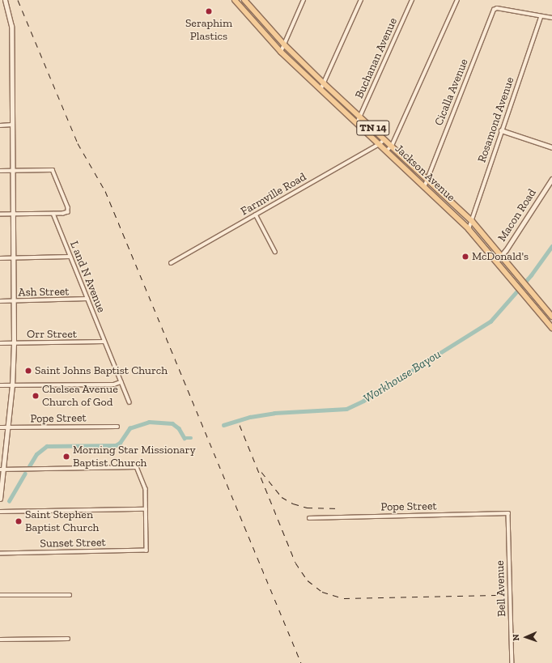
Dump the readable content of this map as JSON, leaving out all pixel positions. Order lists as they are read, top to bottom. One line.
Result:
{"streets":{"main road":["TN 14","Jackson Avenue","Macon Road"],"street":["Buchanan Avenue","Cicalla Avenue","Rosamond Avenue","Farmville Road","L and N Avenue","Ash Street","Orr Street","Pope Street","Sunset Street","Bell Avenue"]},"crossings":[["Buchanan Avenue","Jackson Avenue"],["Cicalla Avenue","Rosamond Avenue"],["Cicalla Avenue","Jackson Avenue"],["Rosamond Avenue","Jackson Avenue"],["Jackson Avenue","Farmville Road"],["Jackson Avenue","Macon Road"],["L and N Avenue","Ash Street"],["L and N Avenue","Orr Street"],["Pope Street","Bell Avenue"]],"water":["Workhouse Bayou"],"places":["Seraphim Plastics","McDonald's","Saint Johns Baptist Church","Chelsea Avenue Church of God","Morning Star Missionary Baptist Church","Saint Stephen Baptist Church"],"north":"left"}
